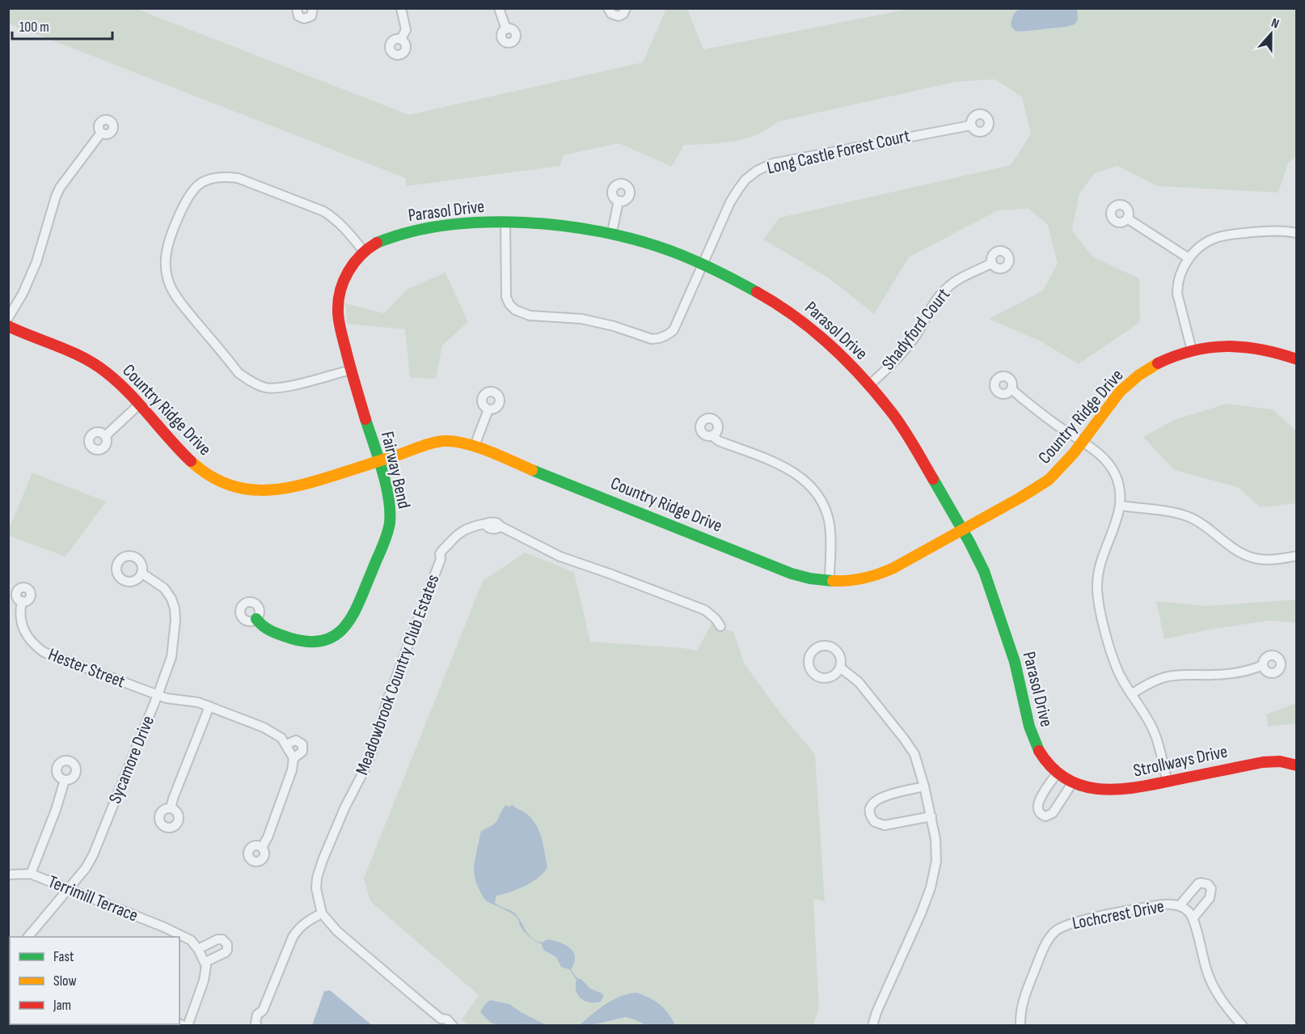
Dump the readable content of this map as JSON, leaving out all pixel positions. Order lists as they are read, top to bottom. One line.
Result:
{"streets":{"street":["Long Castle Forest Court","Parasol Drive","Shadyford Court","Country Ridge Drive","Fairway Bend","Hester Street","Meadowbrook Country Club Estates","Sycamore Drive","Strollways Drive","Terrimill Terrace","Lochcrest Drive"]},"crossings":[["Long Castle Forest Court","Parasol Drive"],["Parasol Drive","Shadyford Court"],["Parasol Drive","Country Ridge Drive"],["Parasol Drive","Fairway Bend"],["Parasol Drive","Strollways Drive"],["Country Ridge Drive","Fairway Bend"],["Hester Street","Sycamore Drive"],["Sycamore Drive","Terrimill Terrace"]],"legend":["Fast","Slow","Jam"],"scale_bar":"100 m","north":"top"}
